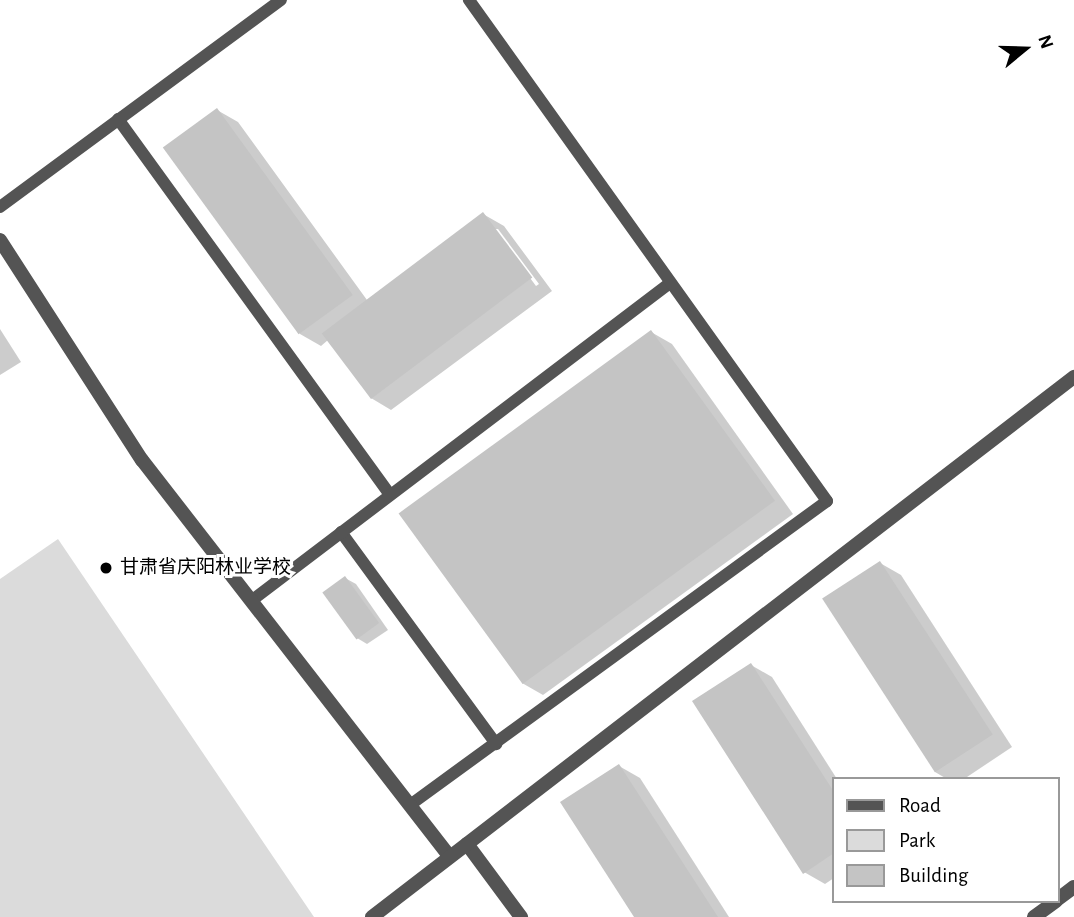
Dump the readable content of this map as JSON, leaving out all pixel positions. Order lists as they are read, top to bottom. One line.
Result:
{"places":["甘肃省庆阳林业学校"],"legend":["Road","Park","Building"],"north":"right"}
